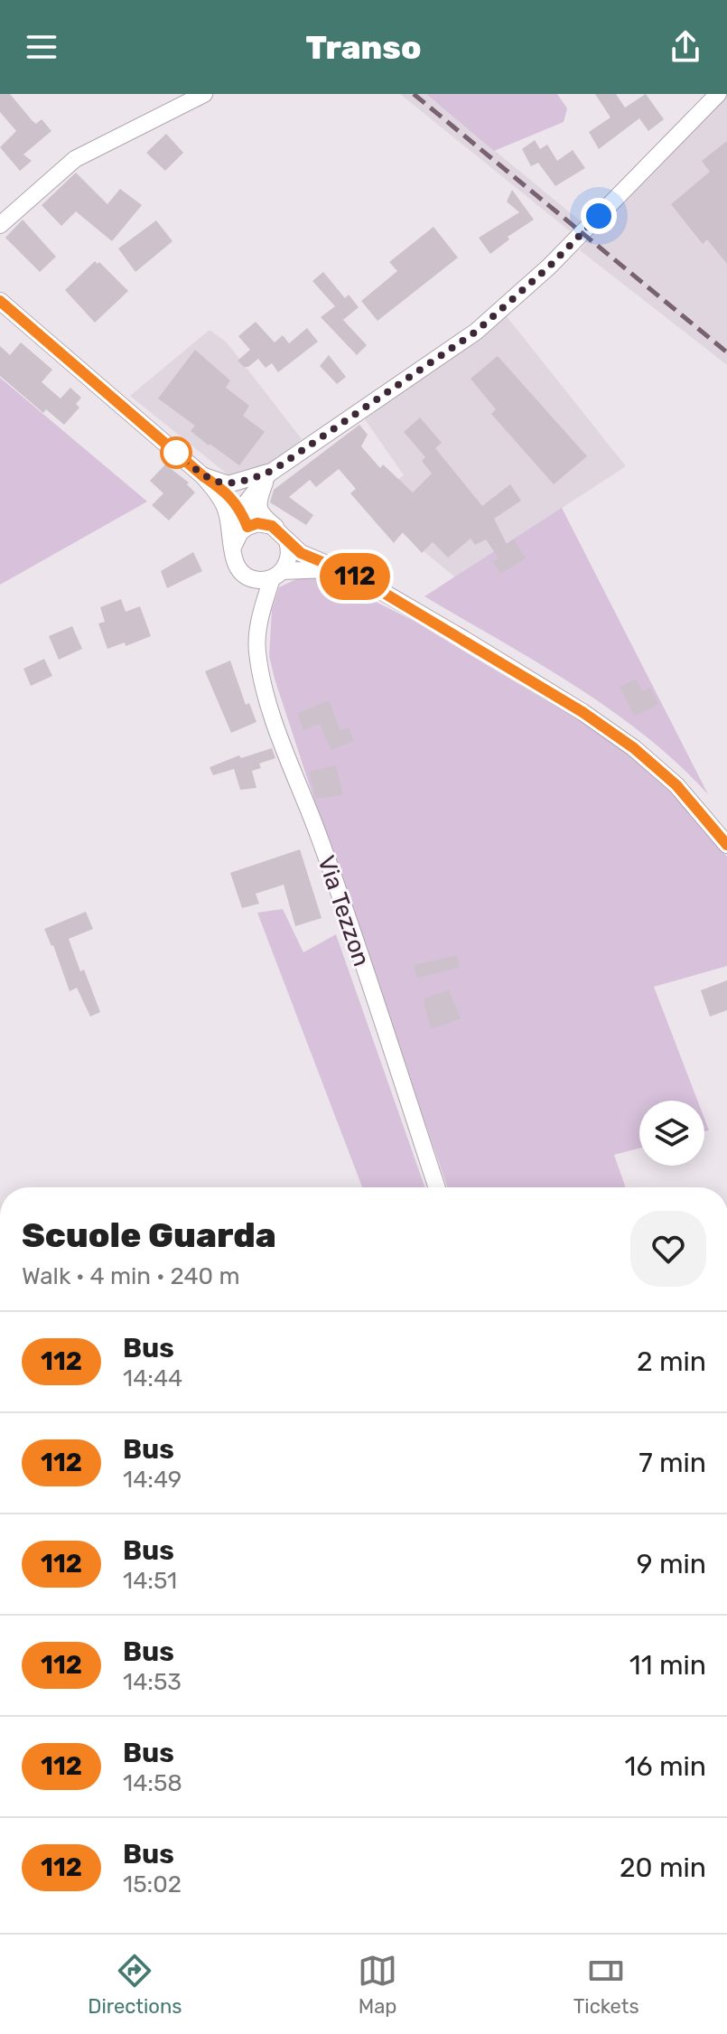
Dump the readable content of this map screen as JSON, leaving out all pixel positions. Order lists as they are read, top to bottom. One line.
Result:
{"streets":{"street":["Via Tezzon"]},"lines":["bus line 112"],"page":{"header":"Transo","on_map":"112","heading":["Scuole Guarda","Walk · 4 min · 240 m"],"list":[{"mark":"112","name":"Bus","note":"14:44","value":"2 min"},{"mark":"112","name":"Bus","note":"14:49","value":"7 min"},{"mark":"112","name":"Bus","note":"14:51","value":"9 min"},{"mark":"112","name":"Bus","note":"14:53","value":"11 min"},{"mark":"112","name":"Bus","note":"14:58","value":"16 min"},{"mark":"112","name":"Bus","note":"15:02","value":"20 min"}],"tabs":["Directions","Map","Tickets"]}}
